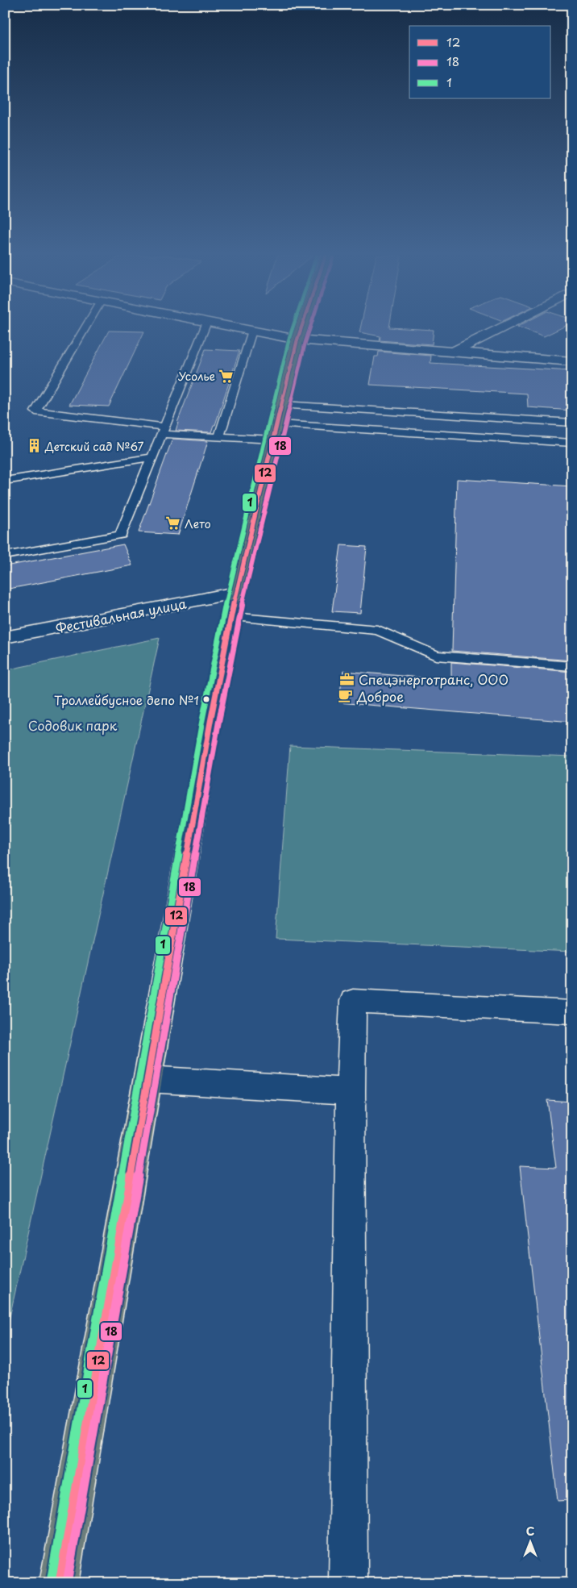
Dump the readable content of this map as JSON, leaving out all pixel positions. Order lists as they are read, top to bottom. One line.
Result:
{"streets":{"street":["Фестивальная улица"]},"parks":["Содовик парк"],"places":{"supermarket":["Усолье","Лето"],"building":["Детский сад №67"],"office":["Спецэнерготранс, ООО"],"cafe":["Доброе"],"other":["Троллейбусное депо №1"]},"lines":["transit line 12","transit line 18","transit line 1"],"legend":["12","18","1"],"north":"top"}
